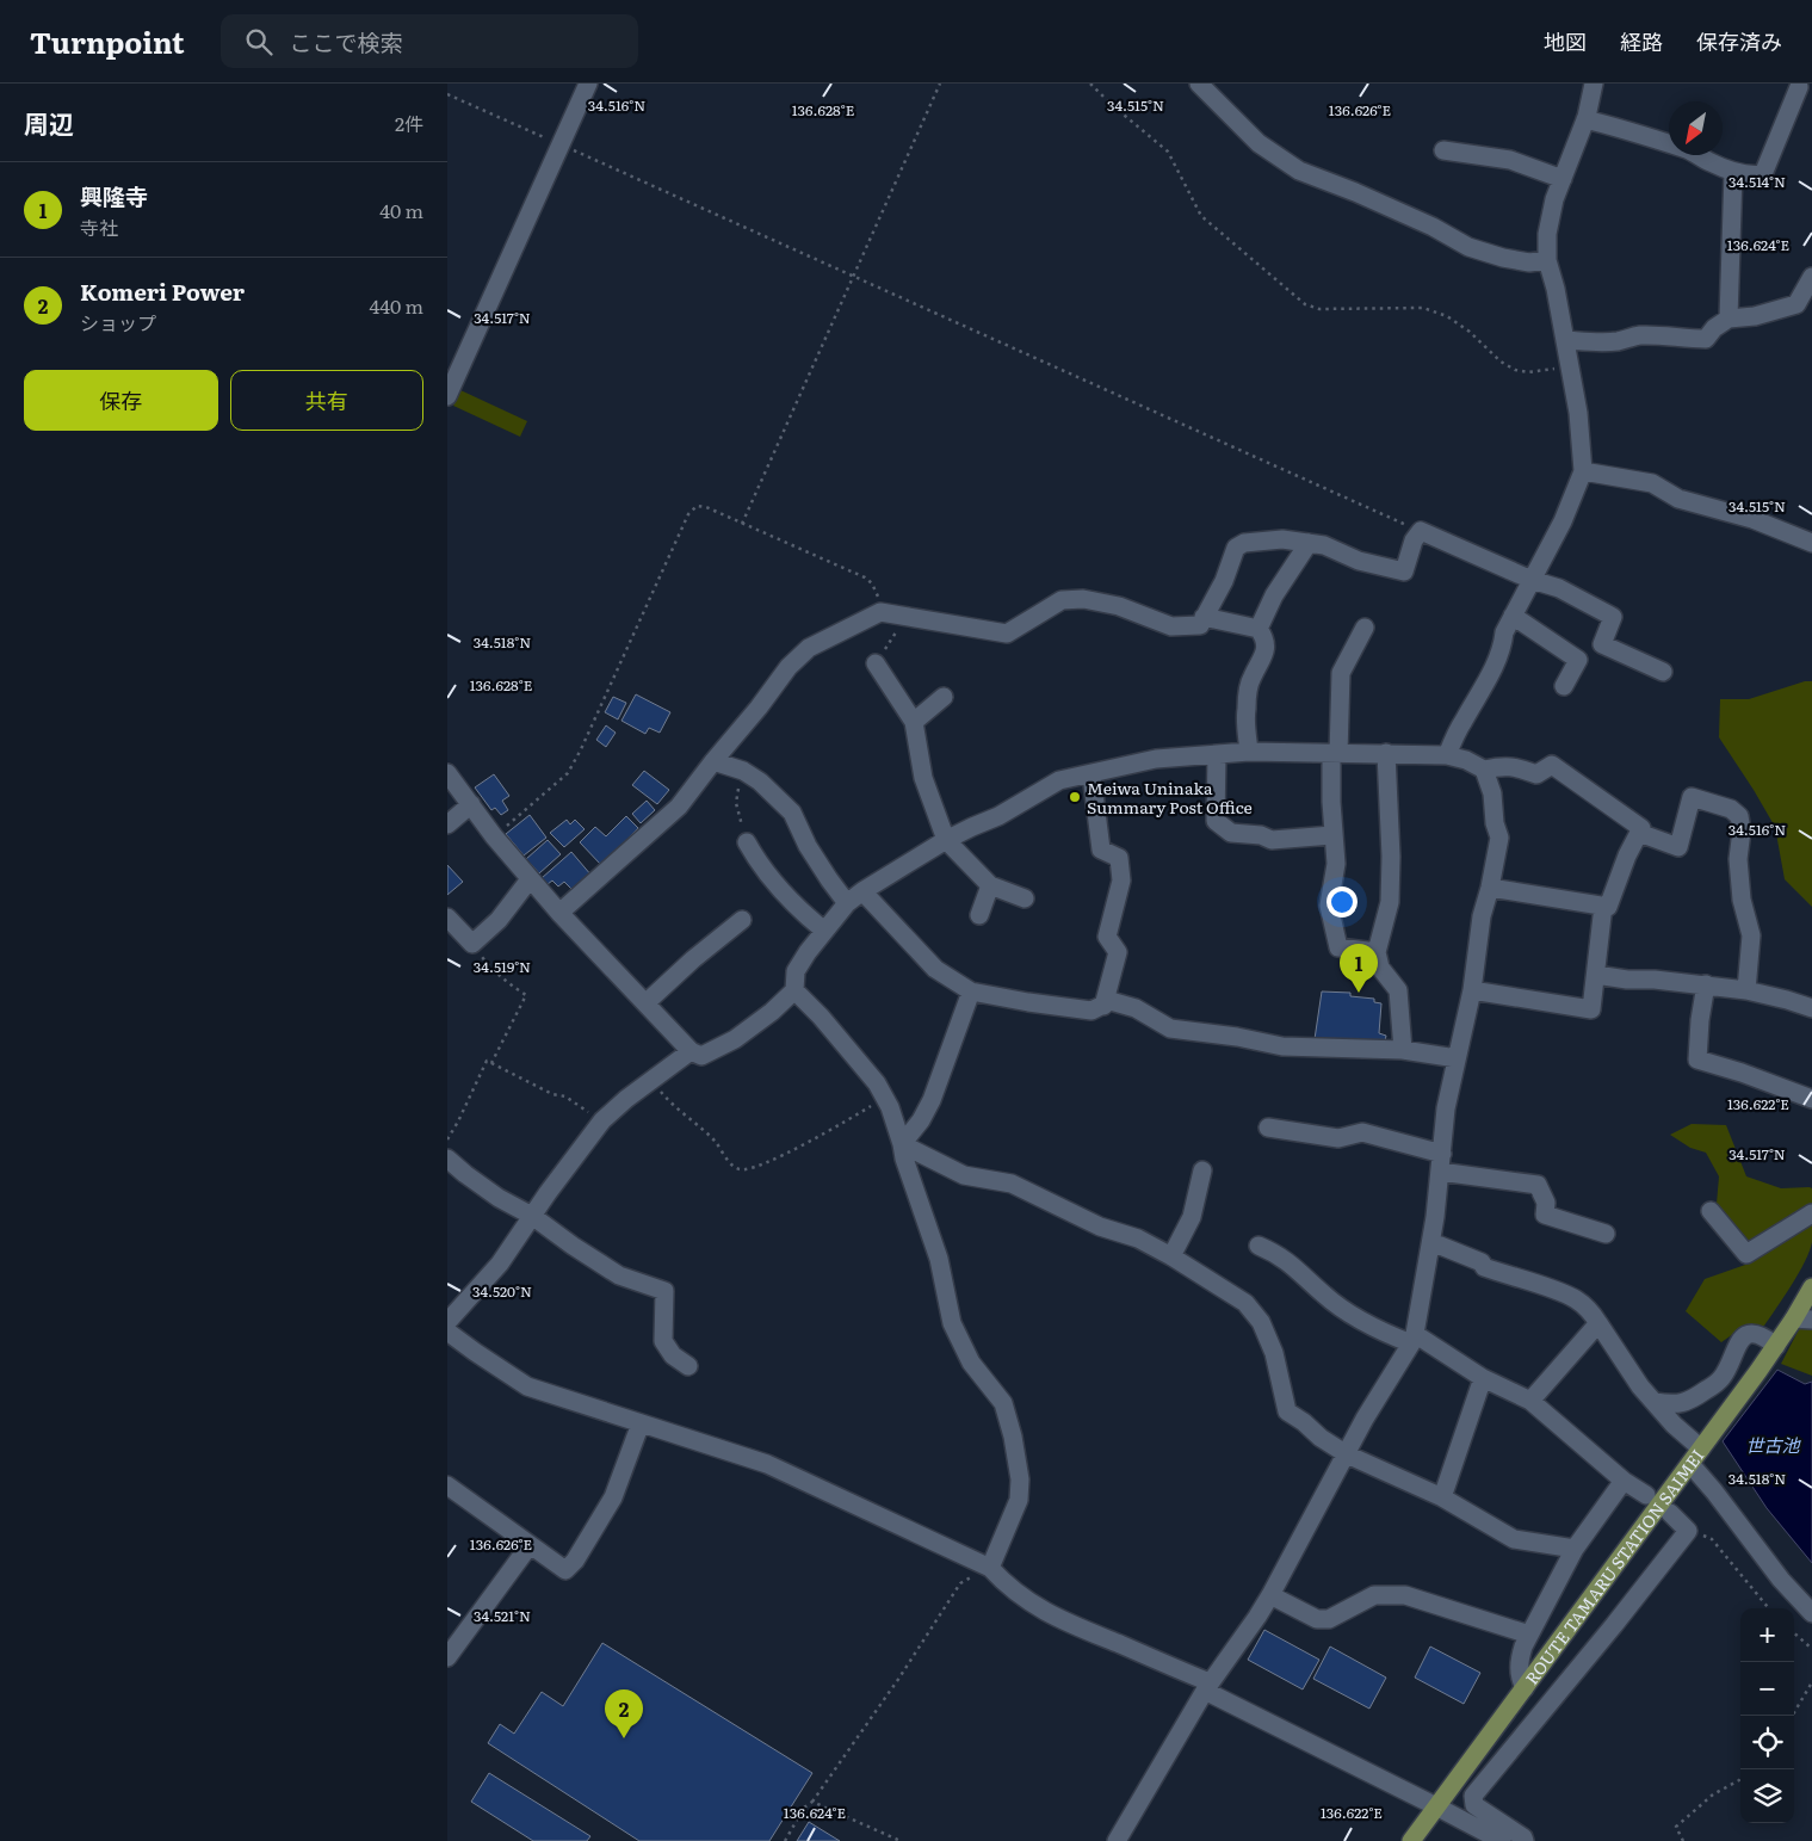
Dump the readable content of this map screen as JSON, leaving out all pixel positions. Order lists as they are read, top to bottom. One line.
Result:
{"streets":{"main road":["ROUTE TAMARU STATION SAIMEI"]},"water":["世古池"],"places":["Meiwa Uninaka Summary Post Office"],"north":"bottom left","page":{"header":"Turnpoint","search":"ここで検索","nav":["地図","経路","保存済み"],"heading":["周辺","2件"],"list":[{"mark":"1","name":"興隆寺","note":"寺社","value":"40 m"},{"mark":"2","name":"Komeri Power","note":"ショップ","value":"440 m"}],"buttons":["保存","共有"],"pins":["1","2"],"map_buttons":["+","−"]},"coordinates":["34.515°N","34.516°N","136.628°E","136.626°E","34.514°N","136.624°E","34.517°N","34.518°N","34.519°N","136.622°E","34.520°N","34.521°N"]}
